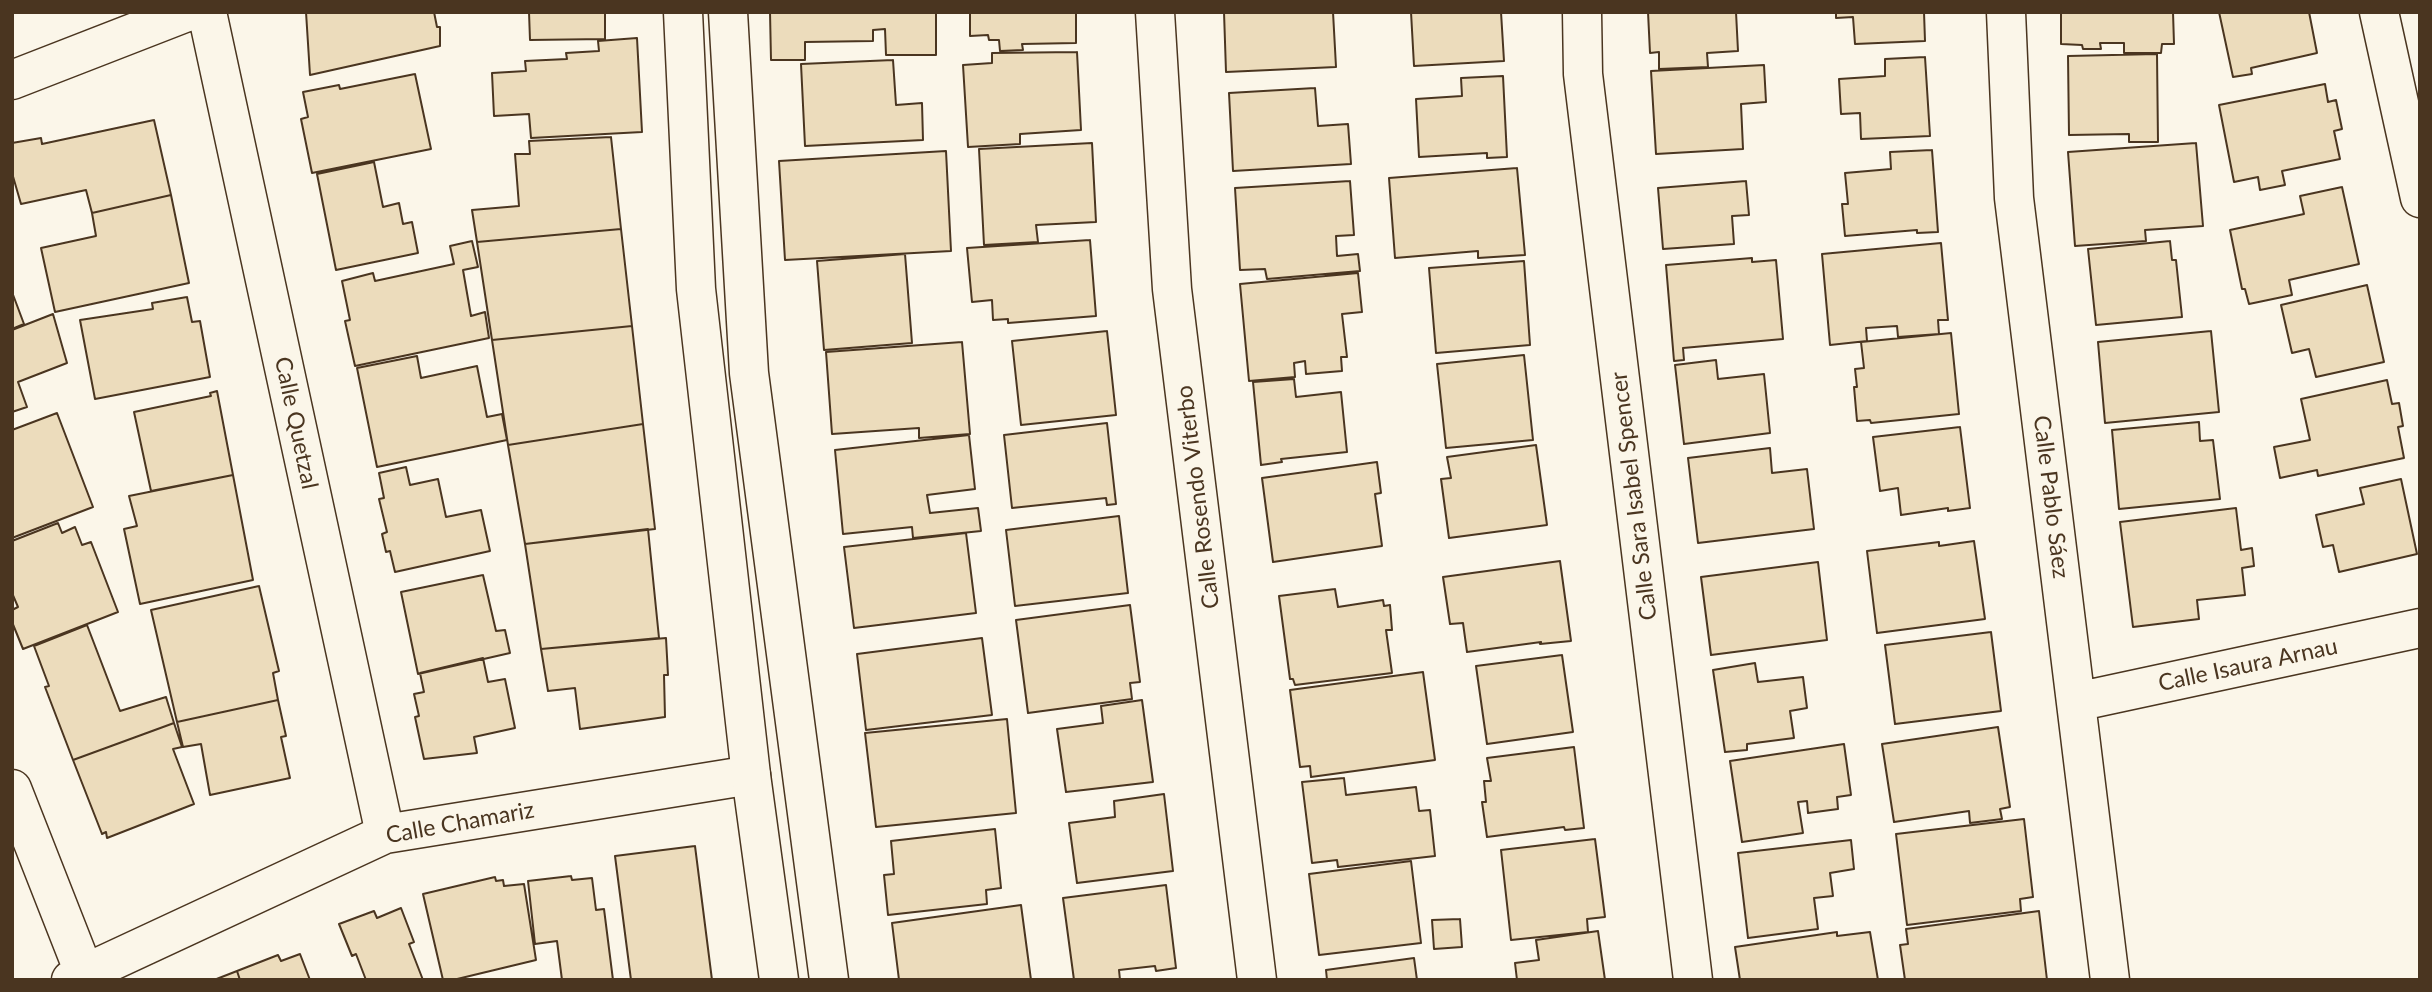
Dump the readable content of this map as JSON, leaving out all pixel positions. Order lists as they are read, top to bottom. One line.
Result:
{"streets":{"street":["Calle Quetzal","Calle Sara Isabel Spencer","Calle Rosendo Viterbo","Calle Pablo Sáez","Calle Isaura Arnau","Calle Chamariz"]},"crossings":[["Calle Quetzal","Calle Chamariz"],["Calle Pablo Sáez","Calle Isaura Arnau"]]}
